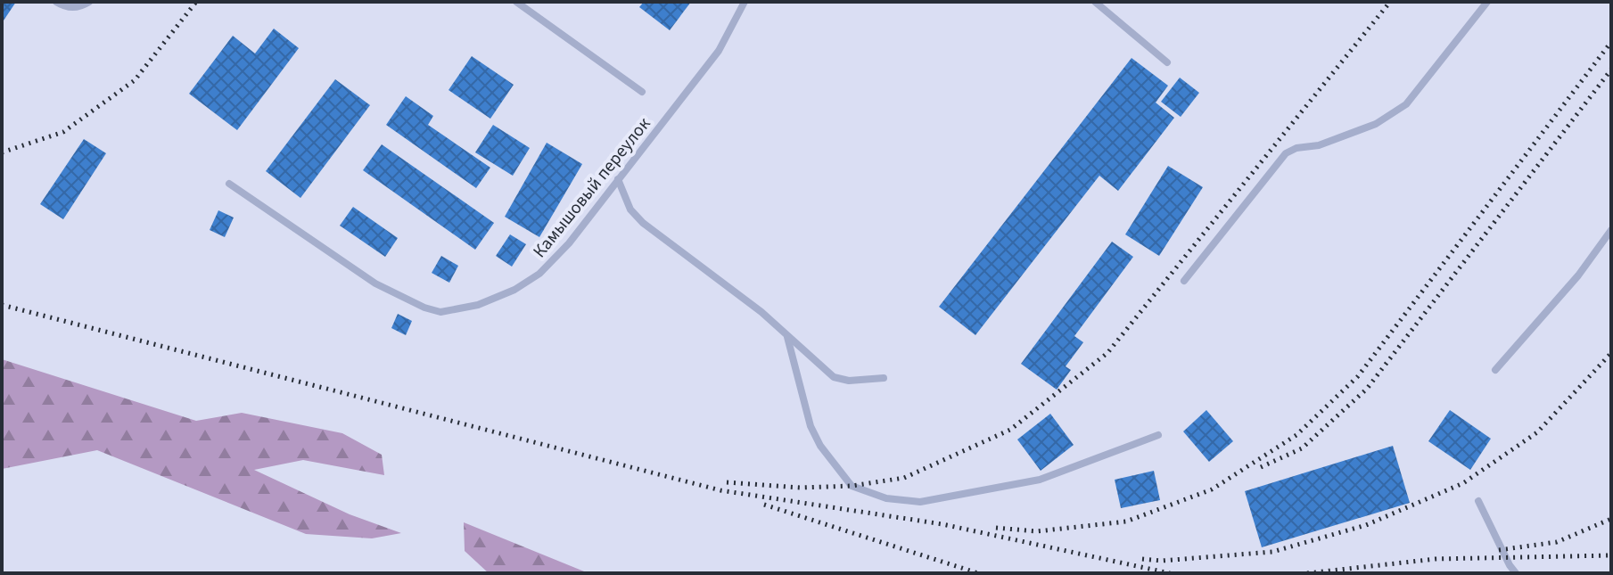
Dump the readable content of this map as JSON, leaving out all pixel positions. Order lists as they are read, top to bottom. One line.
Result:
{"streets":{"lane":["Камышовый переулок"]}}
